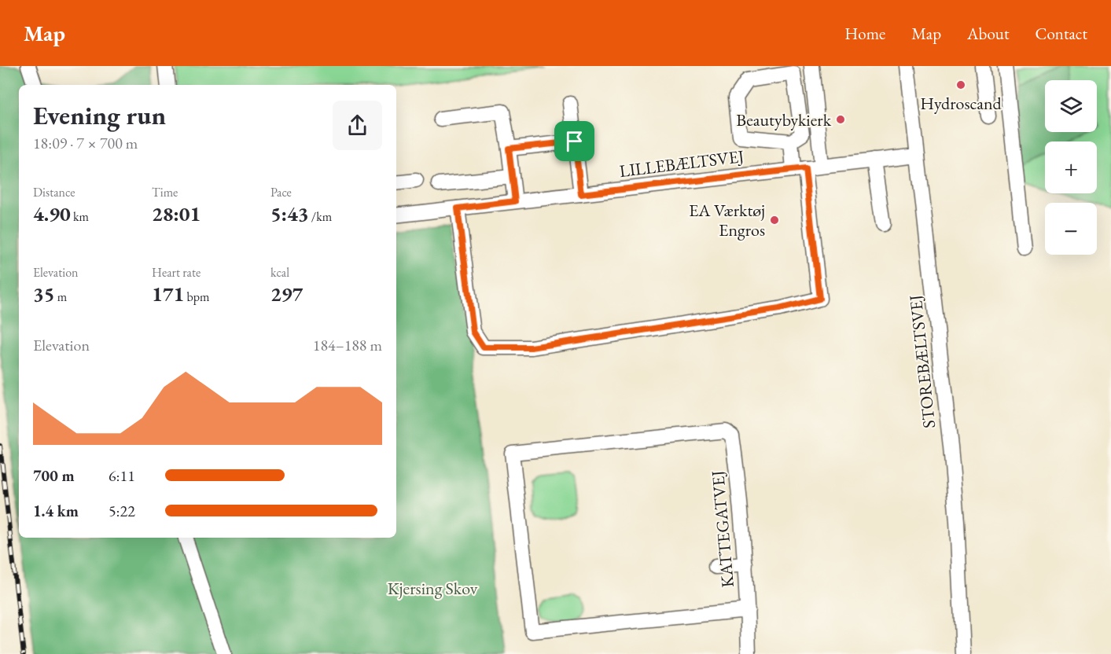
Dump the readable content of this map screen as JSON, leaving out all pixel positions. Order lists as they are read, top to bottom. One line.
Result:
{"streets":{"street":["LILLEBÆLTSVEJ","STOREBÆLTSVEJ","KATTEGATVEJ"]},"crossings":[["LILLEBÆLTSVEJ","STOREBÆLTSVEJ"]],"parks":["Kjersing Skov"],"places":["Hydroscand","Beautybykierk","EA Værktøj Engros"],"page":{"header":"Map","nav":["Home","Map","About","Contact"],"map_buttons":["+","−"],"heading":["Evening run","18:09 · 7 × 700 m"],"stats":[["Distance","4.90 km"],["Time","28:01"],["Pace","5:43 /km"],["Elevation","35 m"],["Heart rate","171 bpm"],["kcal","297"]],"chart":["Elevation","184–188 m"],"list":[{"name":"700 m","note":"6:11"},{"name":"1.4 km","note":"5:22"}]}}
